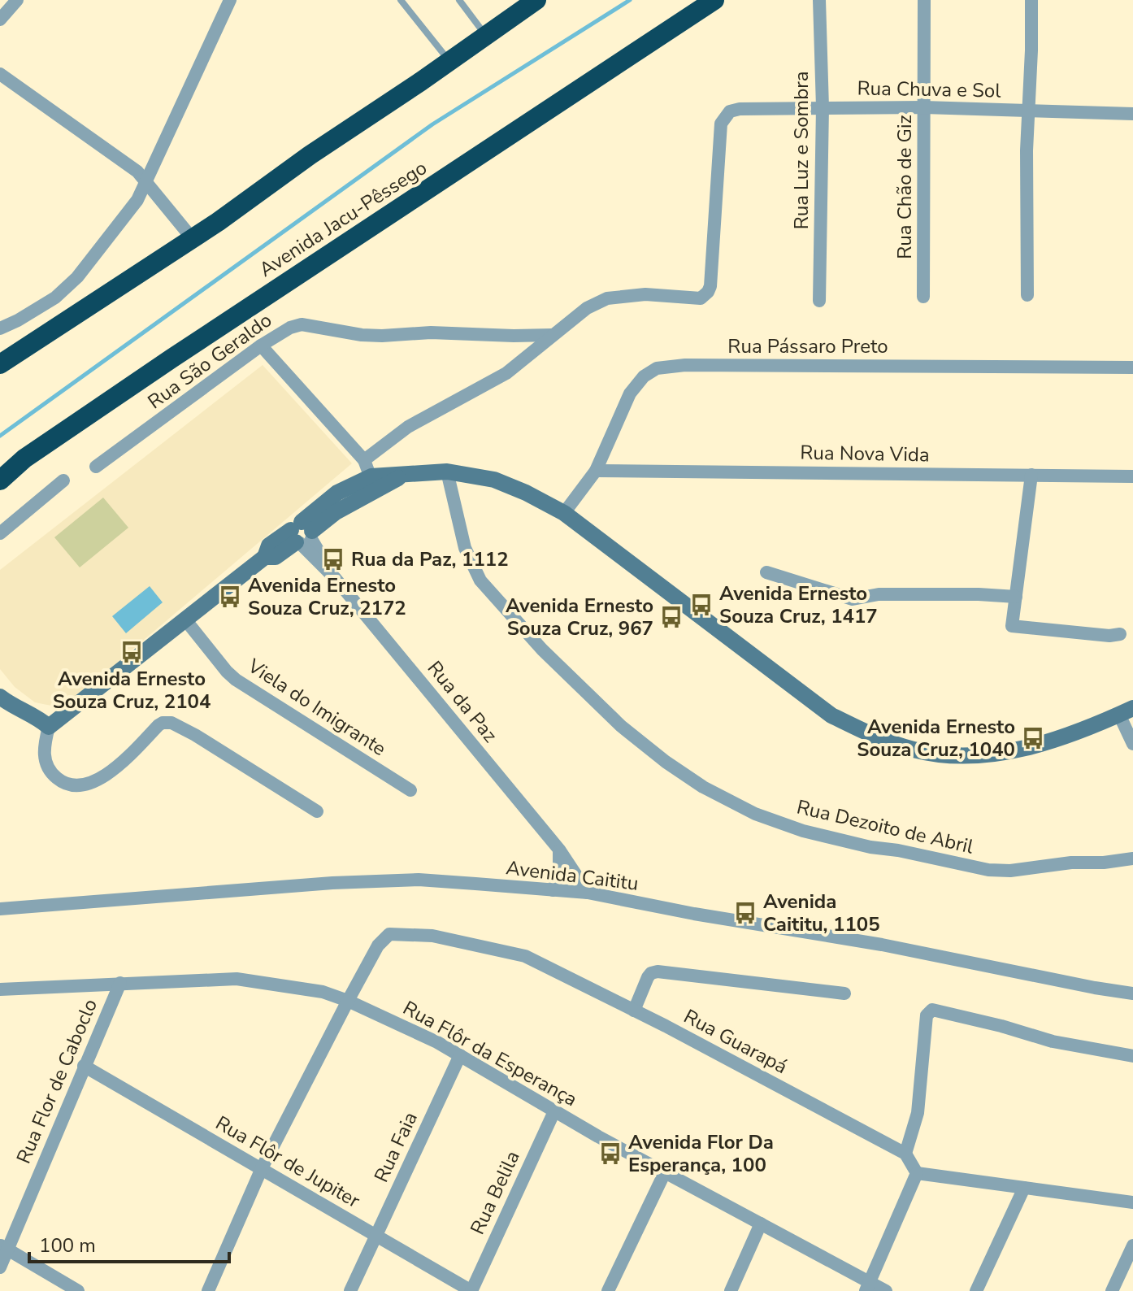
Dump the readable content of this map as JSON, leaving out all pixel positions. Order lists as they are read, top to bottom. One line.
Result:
{"streets":{"highway":["Avenida Jacu-Pêssego"],"street":["Rua Chuva e Sol","Rua Luz e Sombra","Rua Chão de Giz","Rua Pássaro Preto","Rua São Geraldo","Rua Nova Vida","Rua da Paz","Viela do Imigrante","Rua Dezoito de Abril","Avenida Caititu","Rua Guarapá","Rua Flôr da Esperança","Rua Flor de Caboclo","Rua Faia","Rua Flôr de Jupiter","Rua Belila"]},"crossings":[["Rua Chuva e Sol","Rua Luz e Sombra"],["Rua Chuva e Sol","Rua Chão de Giz"],["Rua Chuva e Sol","Rua São Geraldo"],["Rua Pássaro Preto","Rua Nova Vida"],["Rua da Paz","Avenida Caititu"],["Rua Guarapá","Rua Flôr da Esperança"],["Rua Flôr da Esperança","Rua Flor de Caboclo"],["Rua Flôr da Esperança","Rua Faia"],["Rua Flôr da Esperança","Rua Belila"],["Rua Flor de Caboclo","Rua Flôr de Jupiter"],["Rua Faia","Rua Flôr de Jupiter"],["Rua Flôr de Jupiter","Rua Belila"]],"places":{"bus stop":["Rua da Paz, 1112","Avenida Ernesto Souza Cruz, 2172","Avenida Ernesto Souza Cruz, 1417","Avenida Ernesto Souza Cruz, 967","Avenida Ernesto Souza Cruz, 2104","Avenida Ernesto Souza Cruz, 1040","Avenida Caititu, 1105","Avenida Flor Da Esperança, 100"]},"scale_bar":"100 m"}
